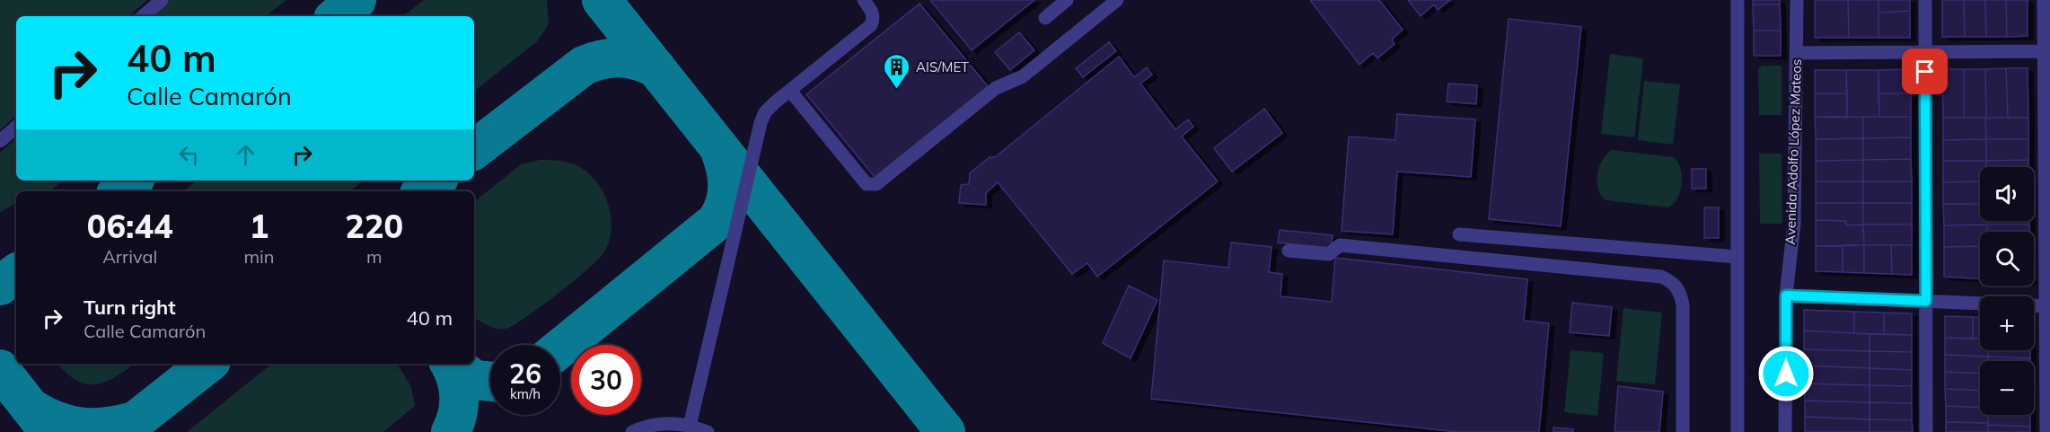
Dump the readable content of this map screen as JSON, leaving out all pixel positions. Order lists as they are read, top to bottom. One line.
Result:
{"streets":{"street":["Avenida Adolfo López Mateos"]},"places":{"building":["AIS/MET"]},"page":{"turn":["40 m","Calle Camarón"],"map_buttons":["+","−"],"eta":["06:44","Arrival","1","min","220","m"],"list":[{"name":"Turn right","note":"Calle Camarón","value":"40 m"}],"speed":"26 km/h","limit":"30"}}
